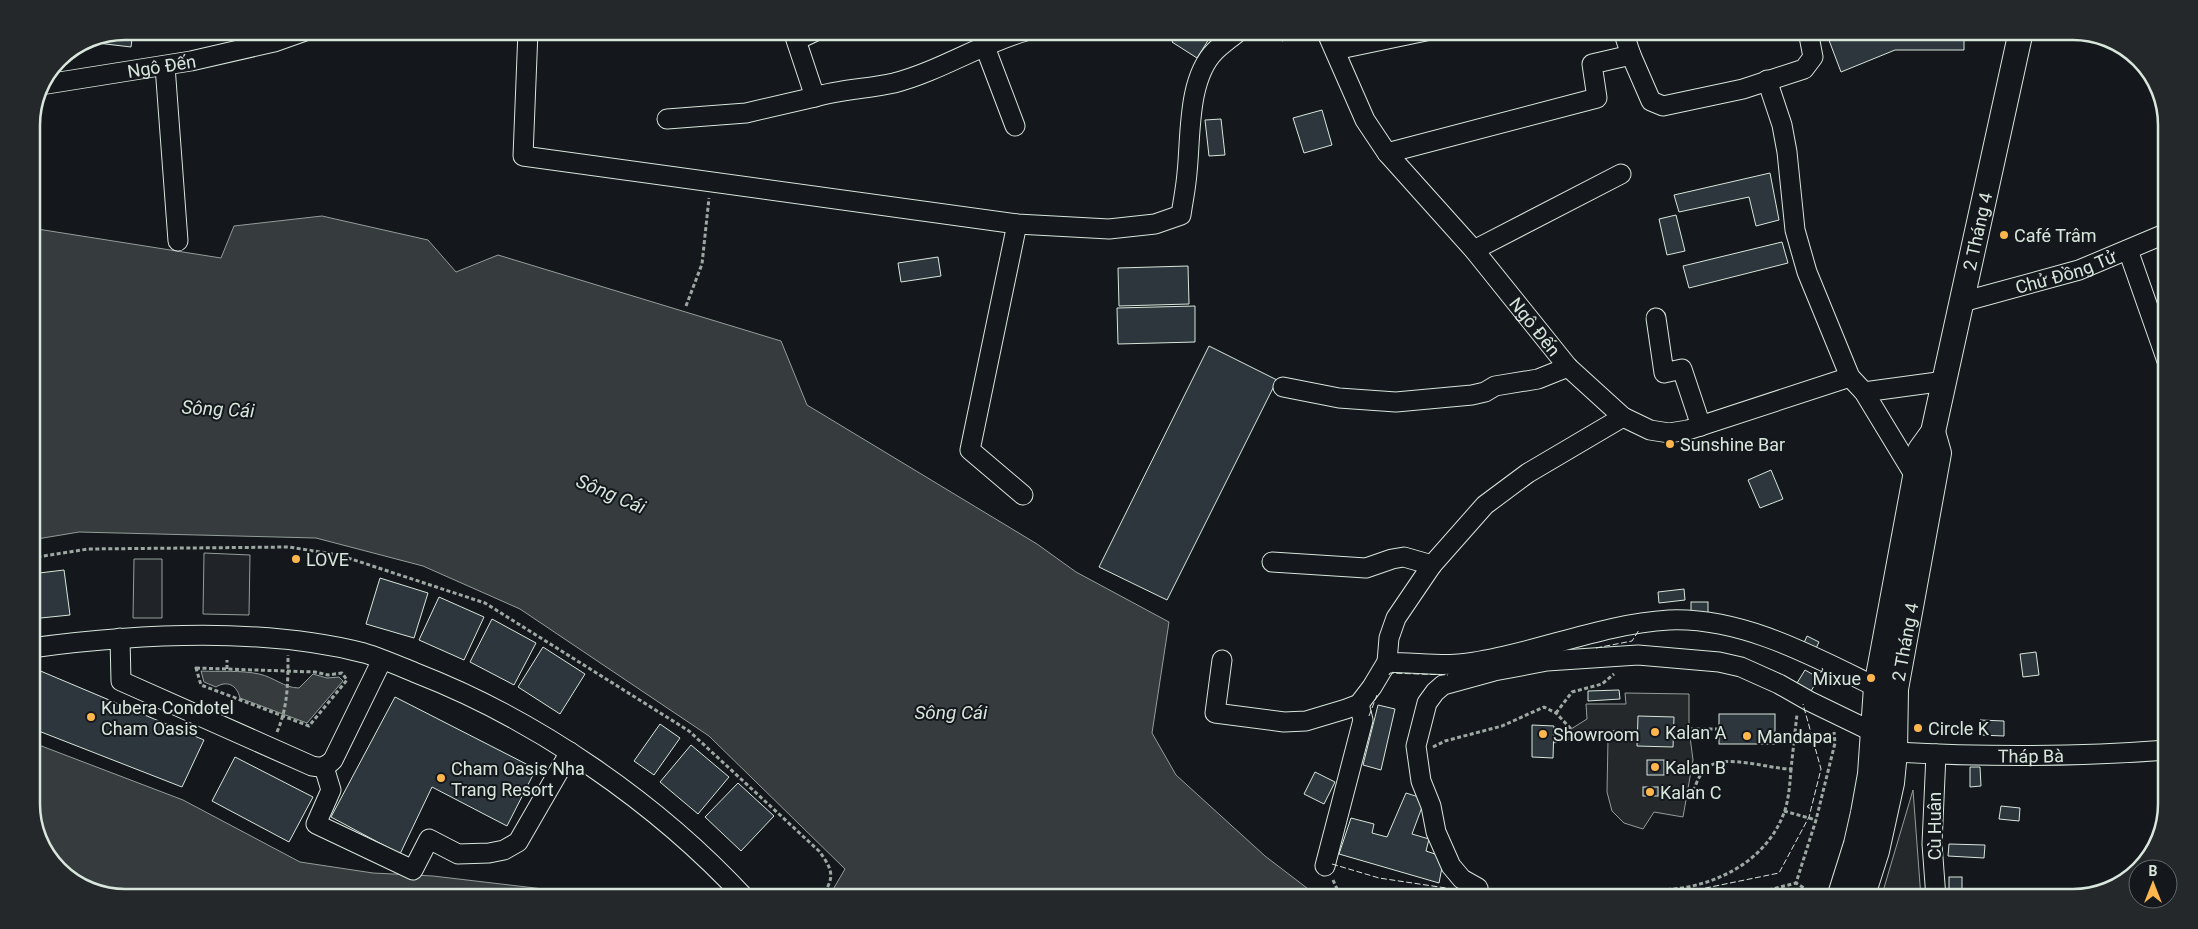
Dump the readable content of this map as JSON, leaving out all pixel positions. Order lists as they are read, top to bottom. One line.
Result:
{"streets":{"main road":["2 Tháng 4"],"street":["Ngô Đến","Chử Đồng Tử","Tháp Bà","Cù Huân"]},"crossings":[["2 Tháng 4","Chử Đồng Tử"],["2 Tháng 4","Tháp Bà"],["Tháp Bà","Cù Huân"]],"water":["Sông Cái"],"places":["Café Trâm","Sunshine Bar","LOVE","Mixue","Kubera Condotel Cham Oasis","Circle K","Kalan A","Showroom","Mandapa","Kalan B","Cham Oasis Nha Trang Resort","Kalan C"],"north":"top"}
